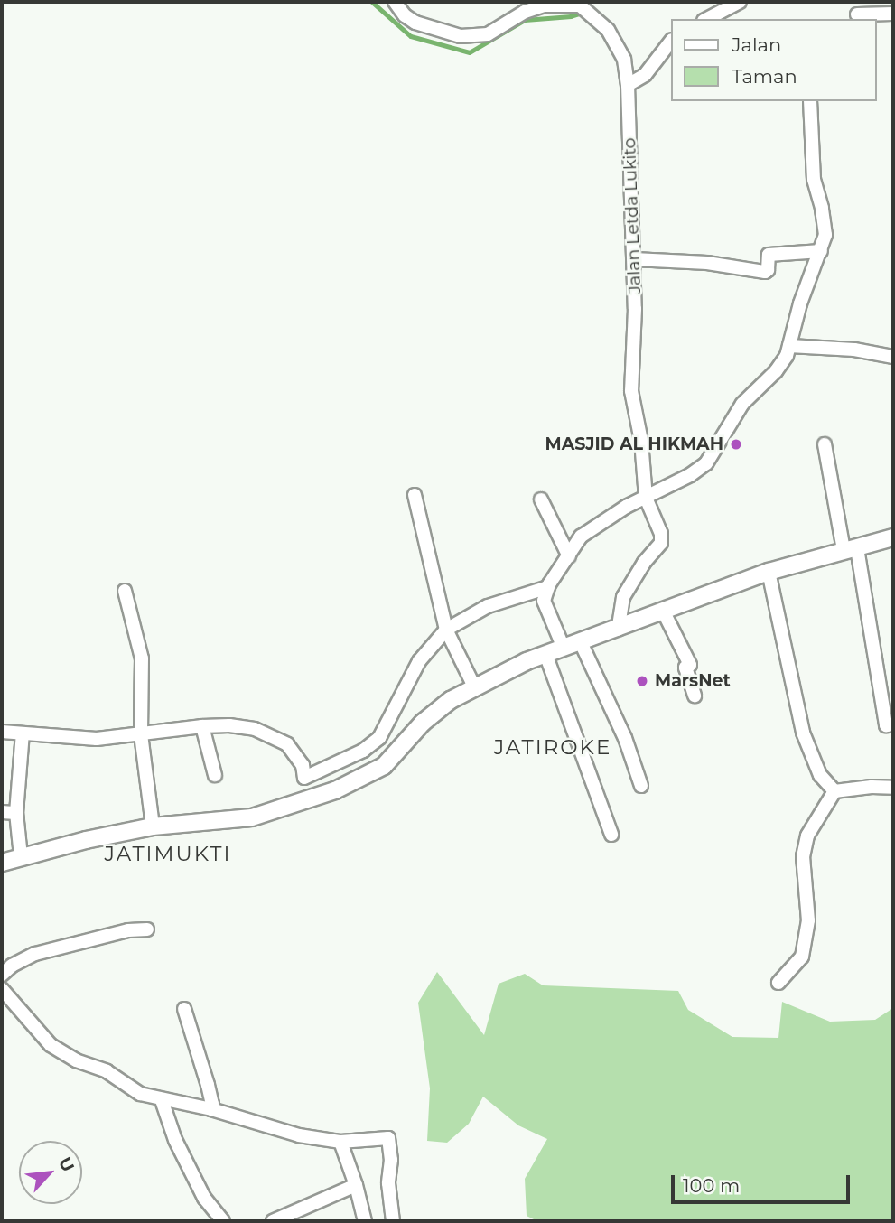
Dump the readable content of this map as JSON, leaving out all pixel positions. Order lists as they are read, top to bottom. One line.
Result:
{"streets":{"street":["Jalan Letda Lukito"]},"districts":["JATIROKE","JATIMUKTI"],"places":["MASJID AL HIKMAH","MarsNet"],"legend":["Jalan","Taman"],"scale_bar":"100 m","north":"top right"}
